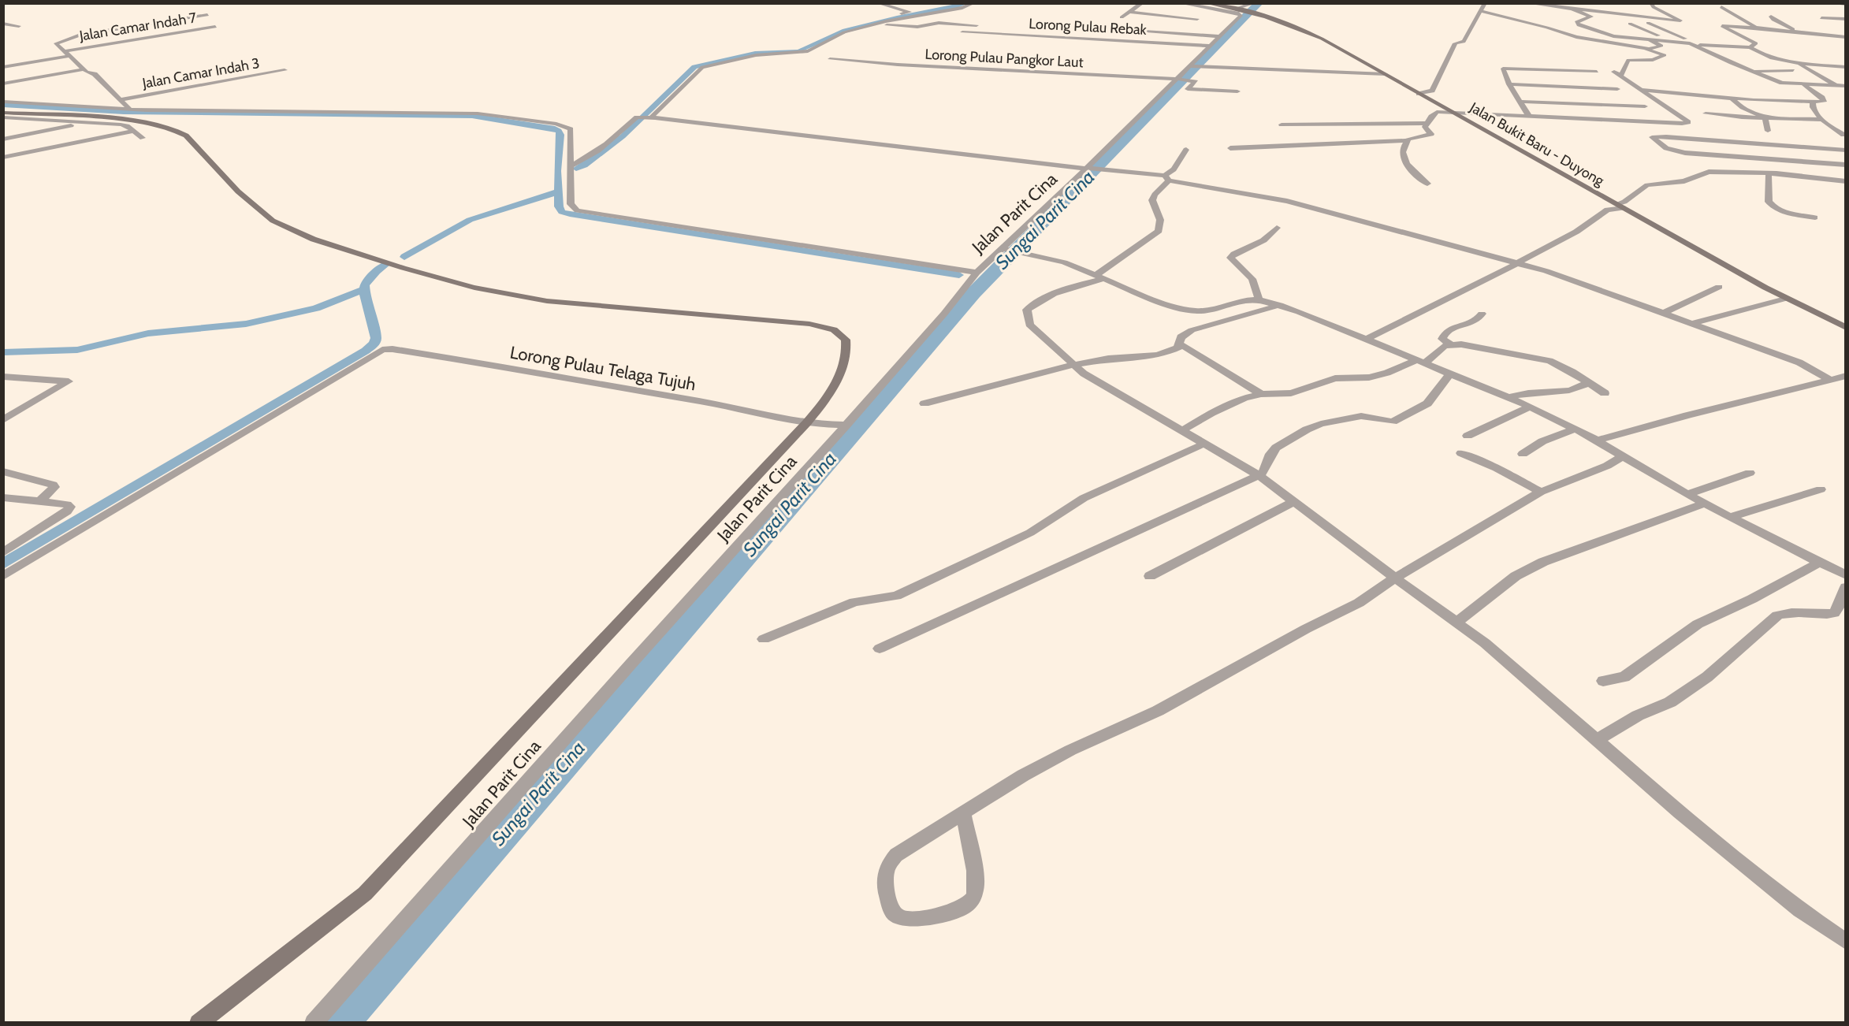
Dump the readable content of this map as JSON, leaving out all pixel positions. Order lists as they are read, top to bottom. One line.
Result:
{"streets":{"main road":["Jalan Bukit Baru - Duyong"],"street":["Jalan Camar Indah 7","Lorong Pulau Rebak","Lorong Pulau Pangkor Laut","Jalan Camar Indah 3","Jalan Parit Cina","Lorong Pulau Telaga Tujuh"]},"crossings":[["Lorong Pulau Rebak","Jalan Parit Cina"],["Lorong Pulau Pangkor Laut","Jalan Parit Cina"],["Jalan Bukit Baru - Duyong","Jalan Parit Cina"],["Jalan Parit Cina","Lorong Pulau Telaga Tujuh"]],"water":["Sungai Parit Cina"]}
